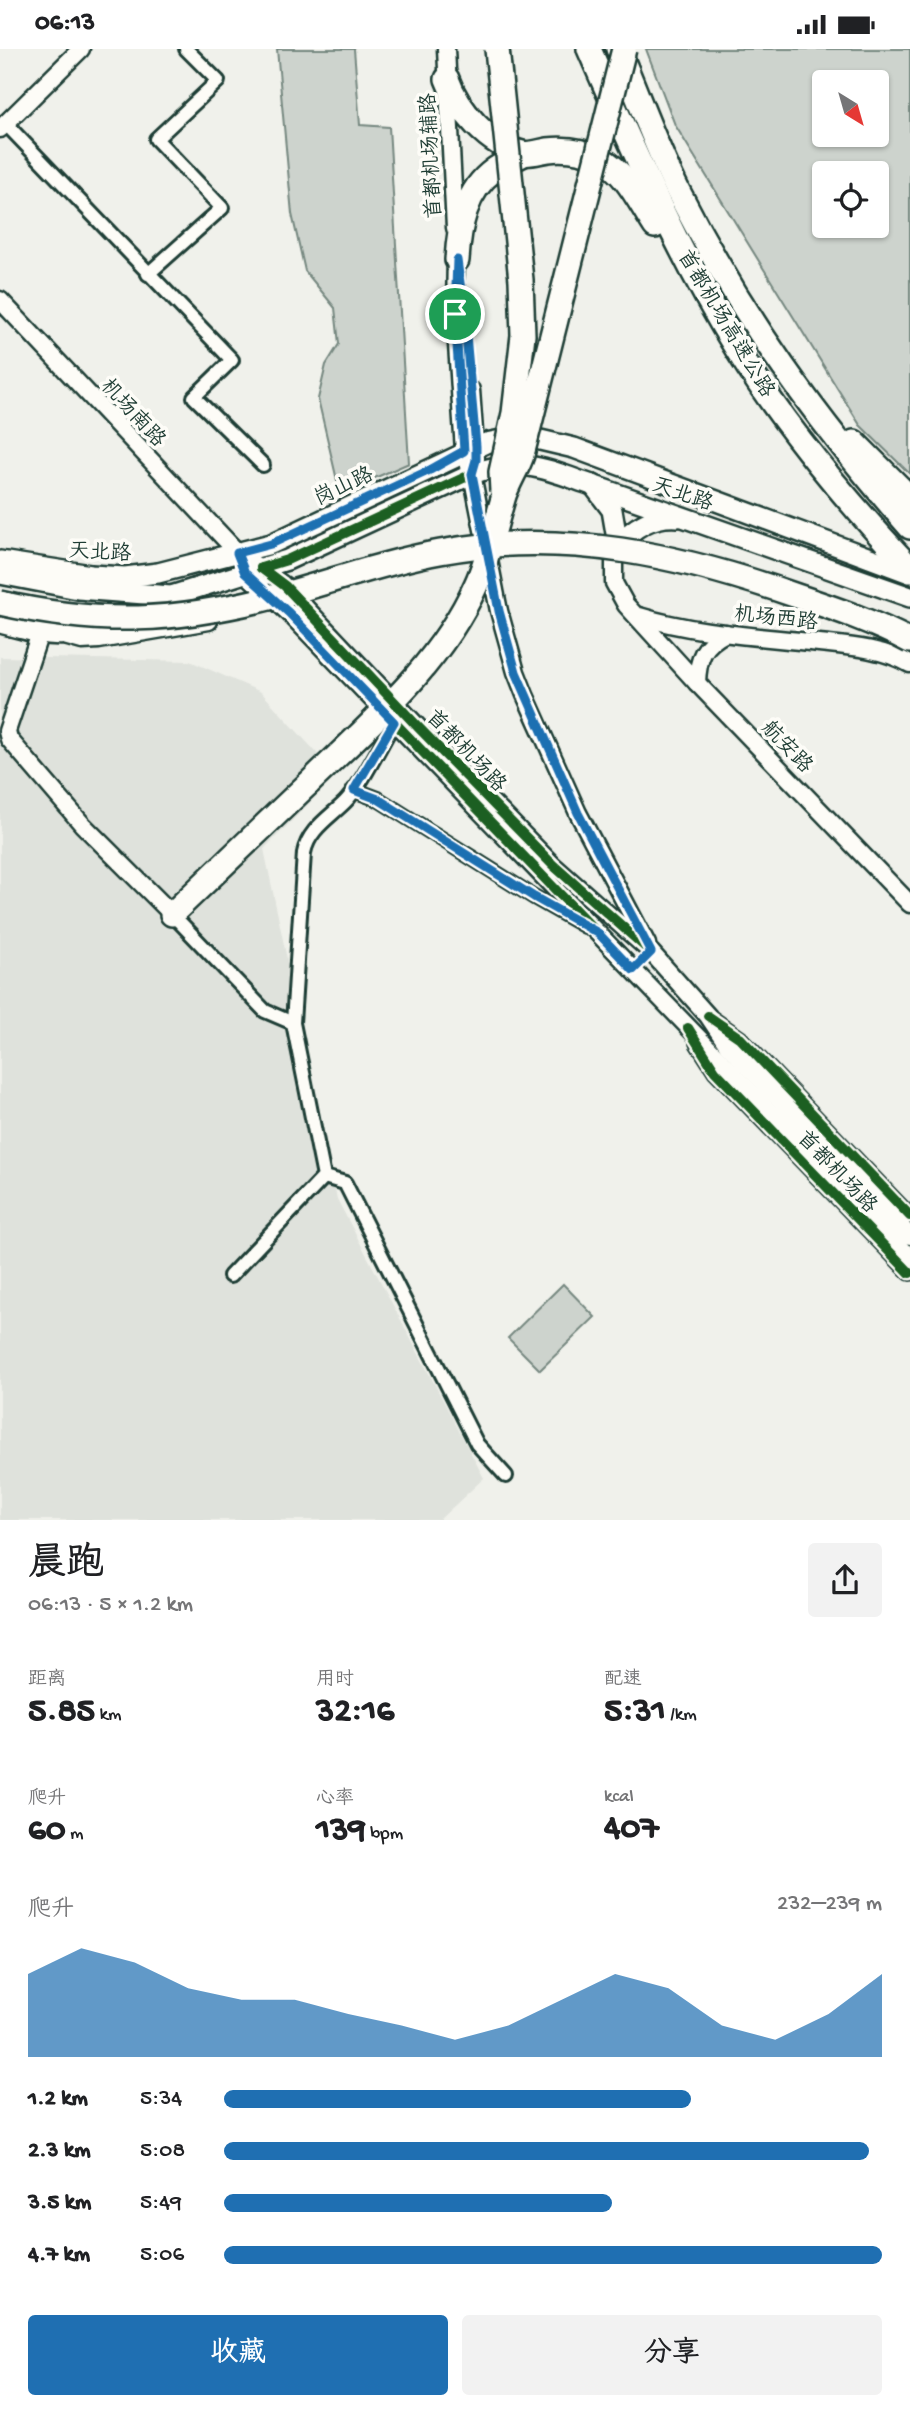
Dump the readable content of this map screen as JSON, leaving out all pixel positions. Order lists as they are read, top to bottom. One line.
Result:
{"streets":{"highway":["首都机场高速公路"],"main road":["岗山路","天北路"],"street":["首都机场辅路","机场南路","机场西路","航安路","首都机场路"]},"crossings":[["首都机场辅路","岗山路"],["首都机场辅路","天北路"],["首都机场辅路","首都机场路"],["首都机场高速公路","天北路"],["机场南路","岗山路"],["机场南路","天北路"],["岗山路","天北路"],["岗山路","首都机场路"],["天北路","首都机场路"],["机场西路","航安路"]],"north":"bottom right","page":{"status":"06:13","heading":["晨跑","06:13 · 5 × 1.2 km"],"stats":[["距离","5.85 km"],["用时","32:16"],["配速","5:31 /km"],["爬升","60 m"],["心率","139 bpm"],["kcal","407"]],"chart":["爬升","232–239 m"],"list":[{"name":"1.2 km","note":"5:34"},{"name":"2.3 km","note":"5:08"},{"name":"3.5 km","note":"5:49"},{"name":"4.7 km","note":"5:06"}],"buttons":["收藏","分享"]}}
